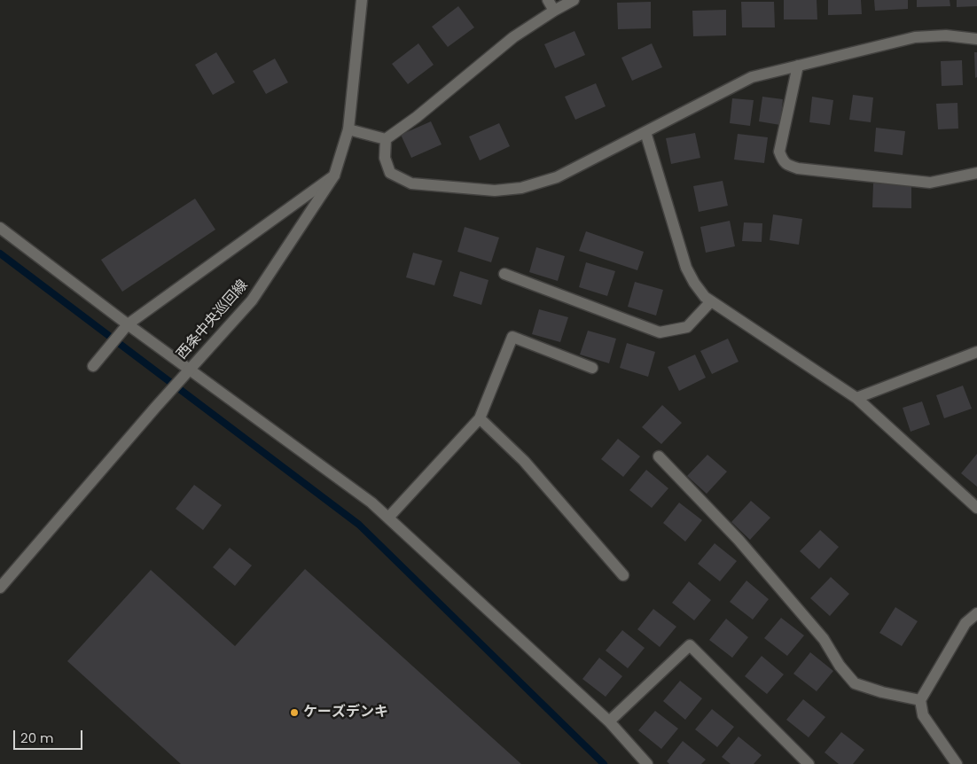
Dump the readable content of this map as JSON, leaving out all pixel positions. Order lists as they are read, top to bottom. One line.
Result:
{"streets":{"street":["西条中央巡回線"]},"places":["ケーズデンキ"],"scale_bar":"20 m"}
